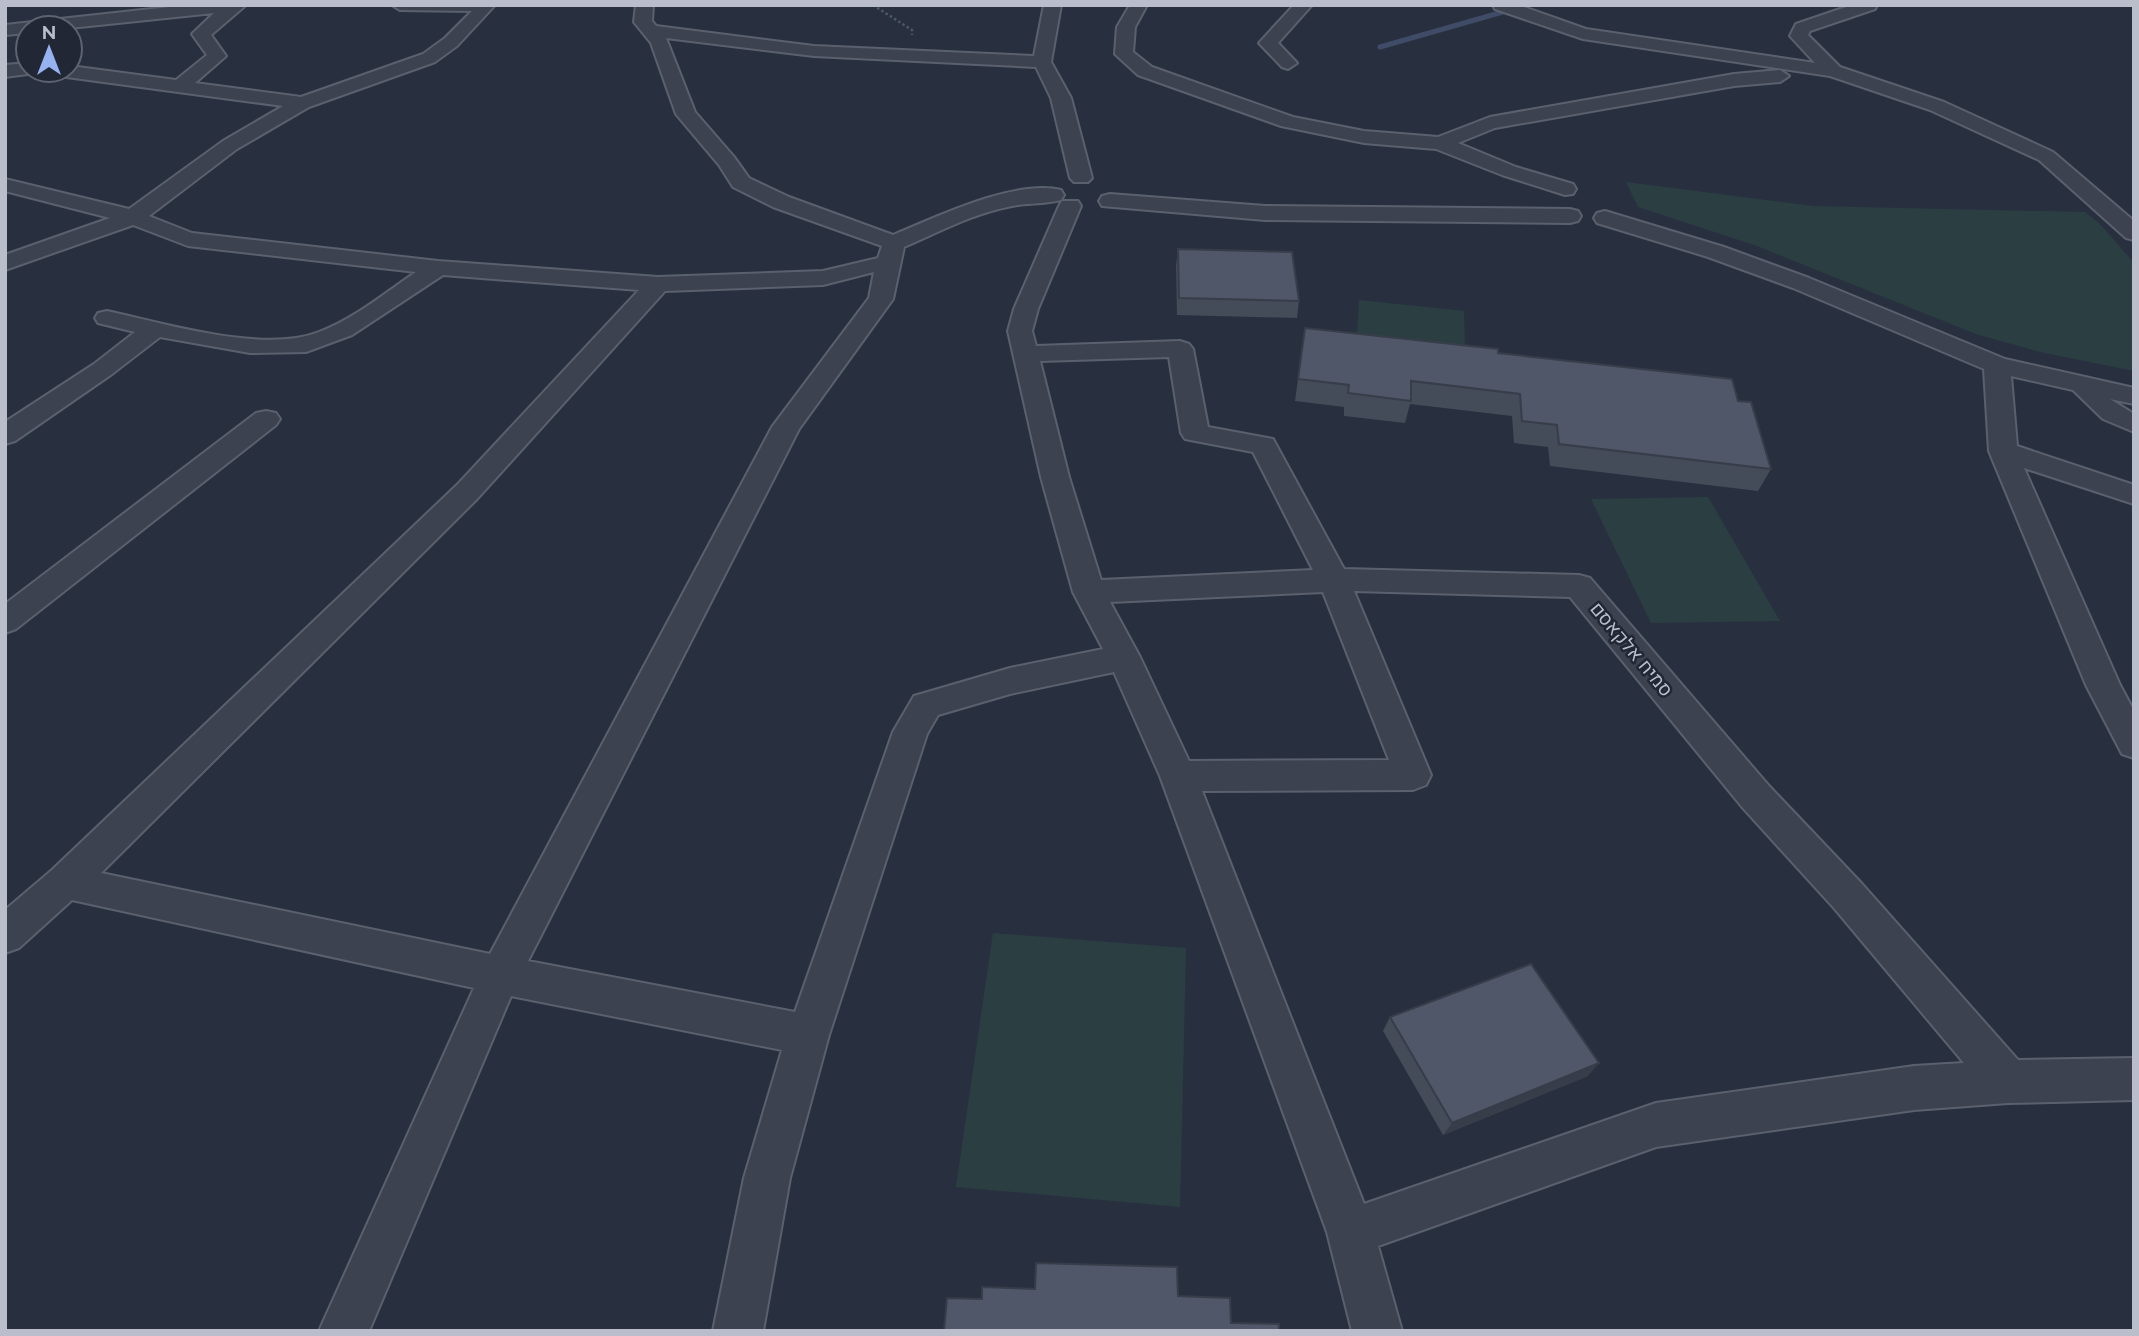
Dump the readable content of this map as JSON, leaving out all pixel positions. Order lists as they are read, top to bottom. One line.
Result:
{"streets":{"street":["סמיח אלקאסם"]},"north":"top"}
